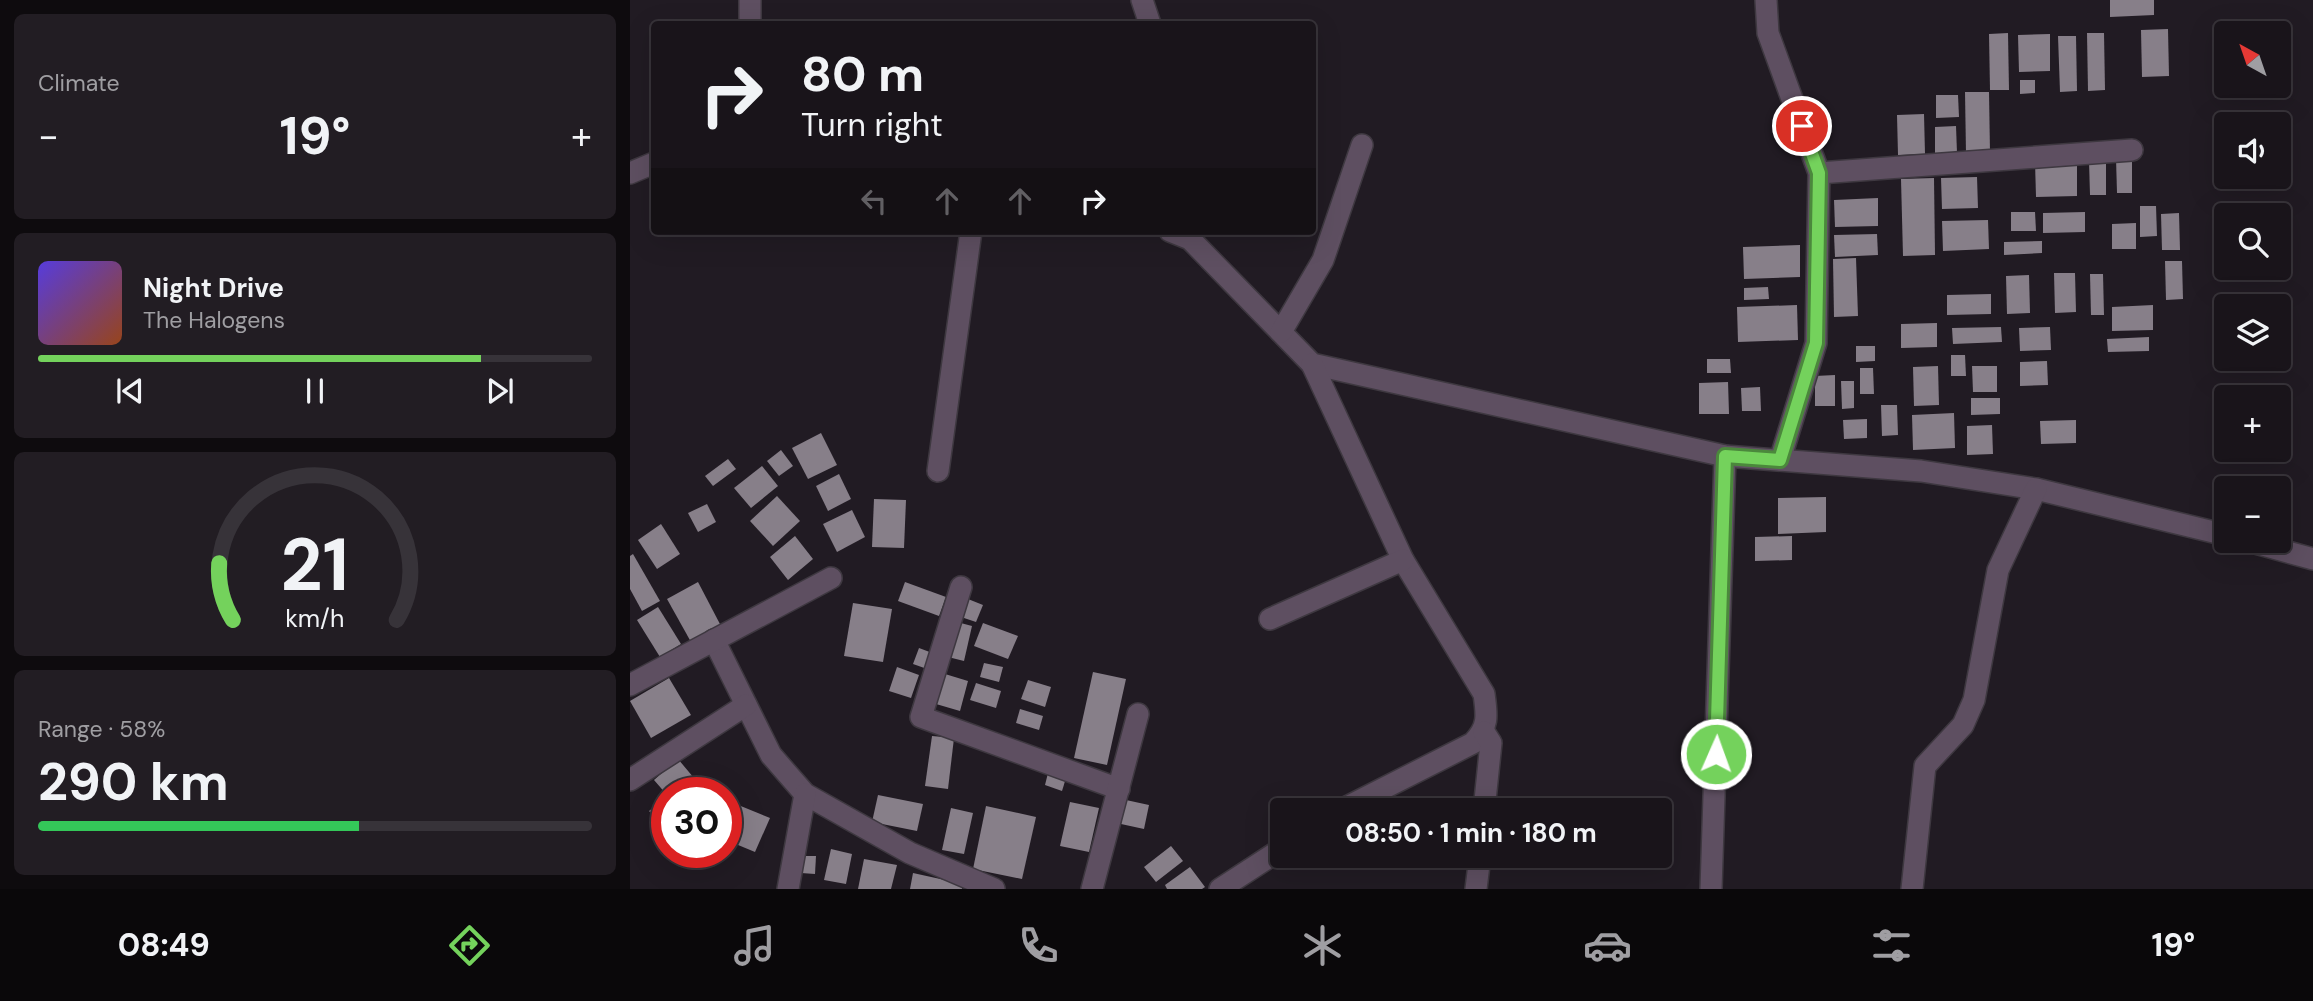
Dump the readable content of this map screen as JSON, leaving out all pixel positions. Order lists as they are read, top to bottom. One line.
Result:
{"north":"top left","page":{"tile":["Climate",["Range · 58%","290 km"]],"map_buttons":["+","−"],"turn":["80 m","Turn right"],"heat":["−","19°","+"],"song":["Night Drive","The Halogens"],"limit":"30","trip":"08:50 · 1 min · 180 m","tabs":["08:49","19°"],"gauge":["21","km/h"]}}
